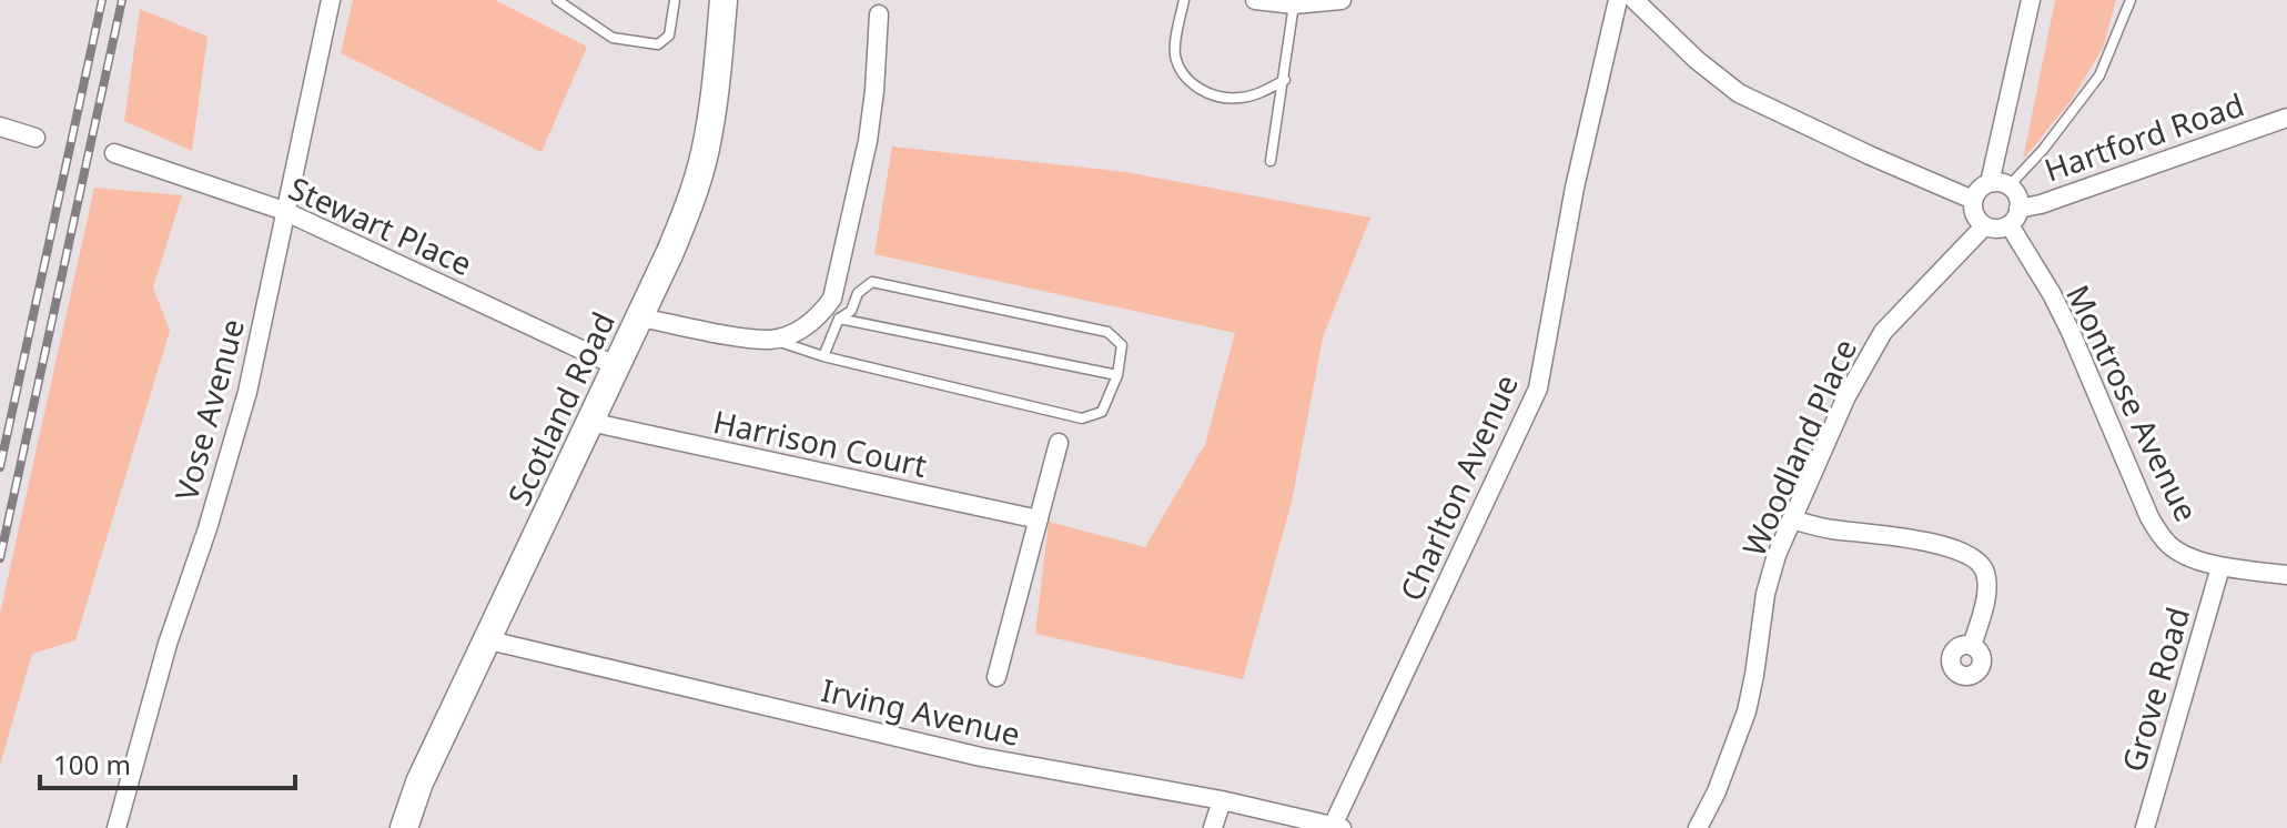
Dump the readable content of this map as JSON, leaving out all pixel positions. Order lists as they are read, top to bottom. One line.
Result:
{"streets":{"main road":["Scotland Road"],"street":["Hartford Road","Stewart Place","Montrose Avenue","Vose Avenue","Harrison Court","Woodland Place","Charlton Avenue","Grove Road","Irving Avenue"]},"crossings":[["Hartford Road","Montrose Avenue"],["Hartford Road","Woodland Place"],["Stewart Place","Scotland Road"],["Stewart Place","Vose Avenue"],["Montrose Avenue","Woodland Place"],["Montrose Avenue","Grove Road"],["Scotland Road","Harrison Court"],["Scotland Road","Irving Avenue"],["Charlton Avenue","Irving Avenue"]],"scale_bar":"100 m"}
